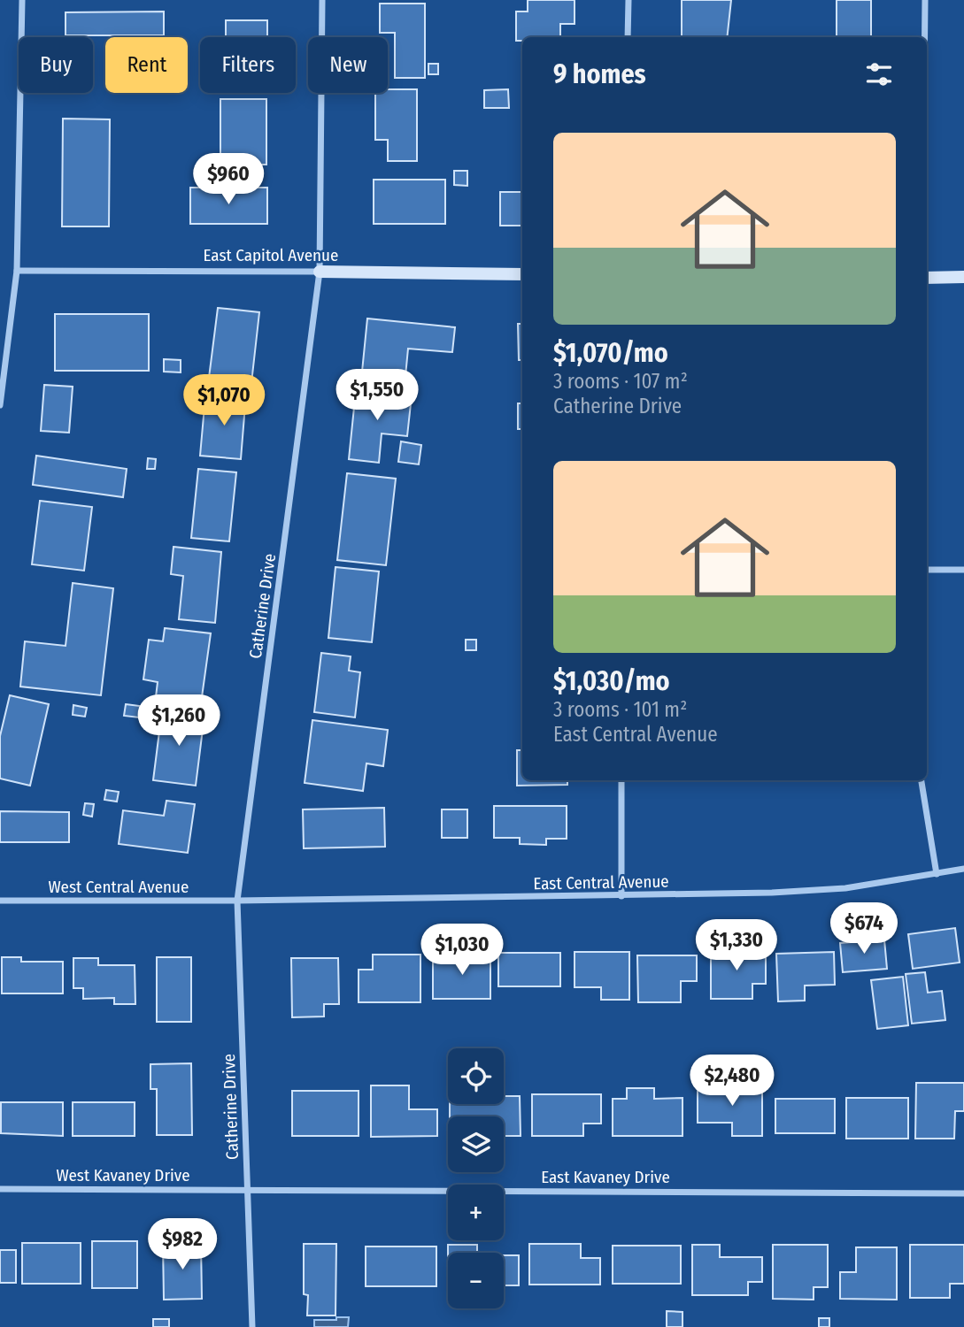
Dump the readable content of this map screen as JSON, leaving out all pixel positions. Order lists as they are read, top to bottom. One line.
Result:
{"streets":{"street":["East Capitol Avenue","Catherine Drive","East Central Avenue","West Central Avenue","West Kavaney Drive","East Kavaney Drive"]},"crossings":[["East Capitol Avenue","Catherine Drive"],["Catherine Drive","East Central Avenue"],["Catherine Drive","West Central Avenue"],["Catherine Drive","West Kavaney Drive"],["Catherine Drive","East Kavaney Drive"],["East Central Avenue","West Central Avenue"],["West Kavaney Drive","East Kavaney Drive"]],"page":{"chip":["Buy","Rent","Filters","New"],"heading":"9 homes","list":[{"name":"$1,070/mo","note":"3 rooms · 107 m² · Catherine Drive"},{"name":"$1,030/mo","note":"3 rooms · 101 m² · East Central Avenue"}],"price":["$960","$1,550","$1,070","$1,260","$674","$1,330","$1,030","$2,480","$982"],"map_buttons":["+","−"]}}
